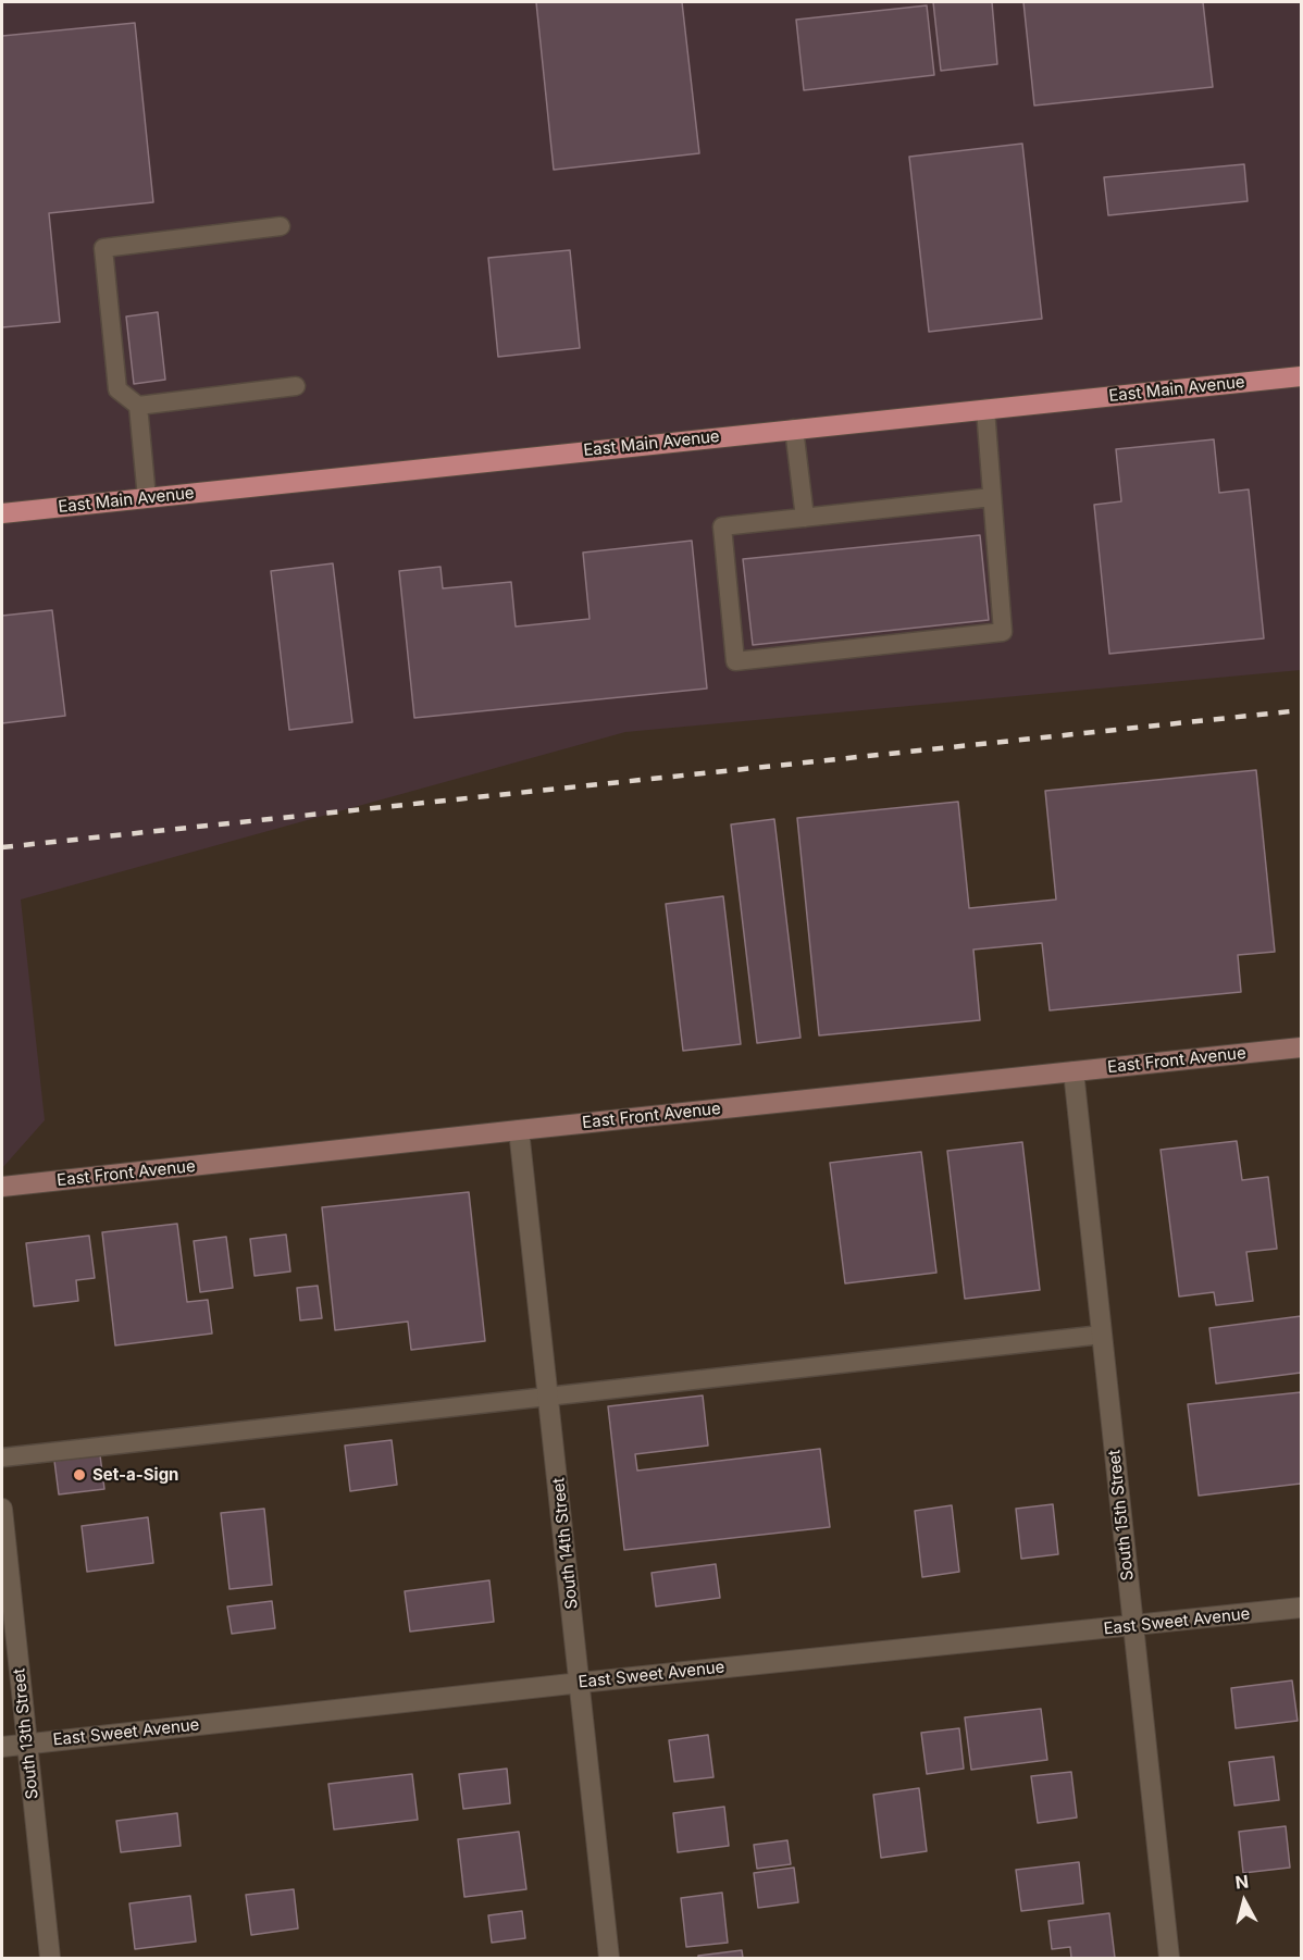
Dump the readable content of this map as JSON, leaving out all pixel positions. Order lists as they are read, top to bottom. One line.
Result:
{"streets":{"main road":["East Main Avenue"],"street":["East Front Avenue","South 15th Street","South 14th Street","East Sweet Avenue","South 13th Street"]},"crossings":[["East Front Avenue","South 15th Street"],["East Front Avenue","South 14th Street"],["South 15th Street","East Sweet Avenue"],["South 14th Street","East Sweet Avenue"],["East Sweet Avenue","South 13th Street"]],"places":["Set-a-Sign"],"north":"top"}
